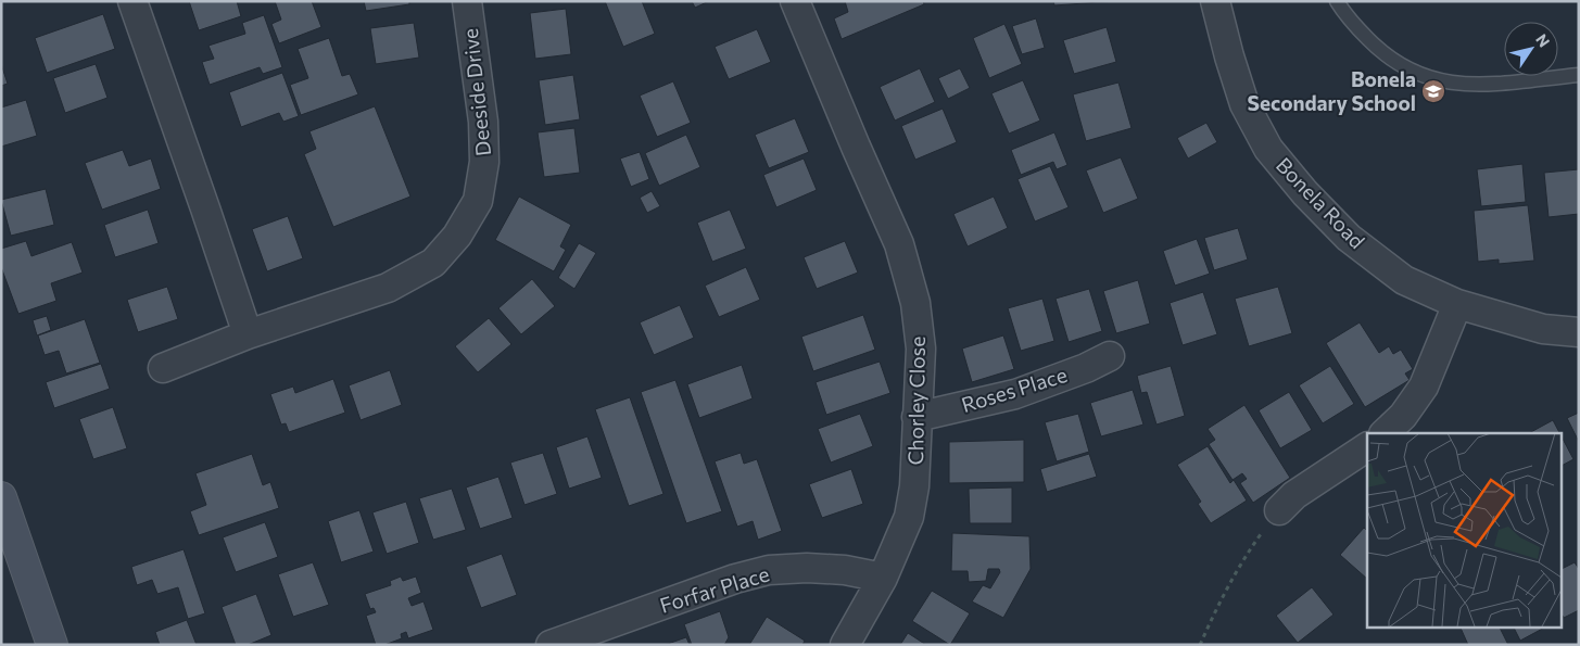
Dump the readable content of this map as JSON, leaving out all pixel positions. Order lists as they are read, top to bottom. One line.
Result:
{"streets":{"street":["Deeside Drive","Bonela Road","Roses Place","Chorley Close","Forfar Place"]},"crossings":[["Roses Place","Chorley Close"],["Chorley Close","Forfar Place"]],"places":{"school or university":["Bonela Secondary School"]},"north":"top right"}
